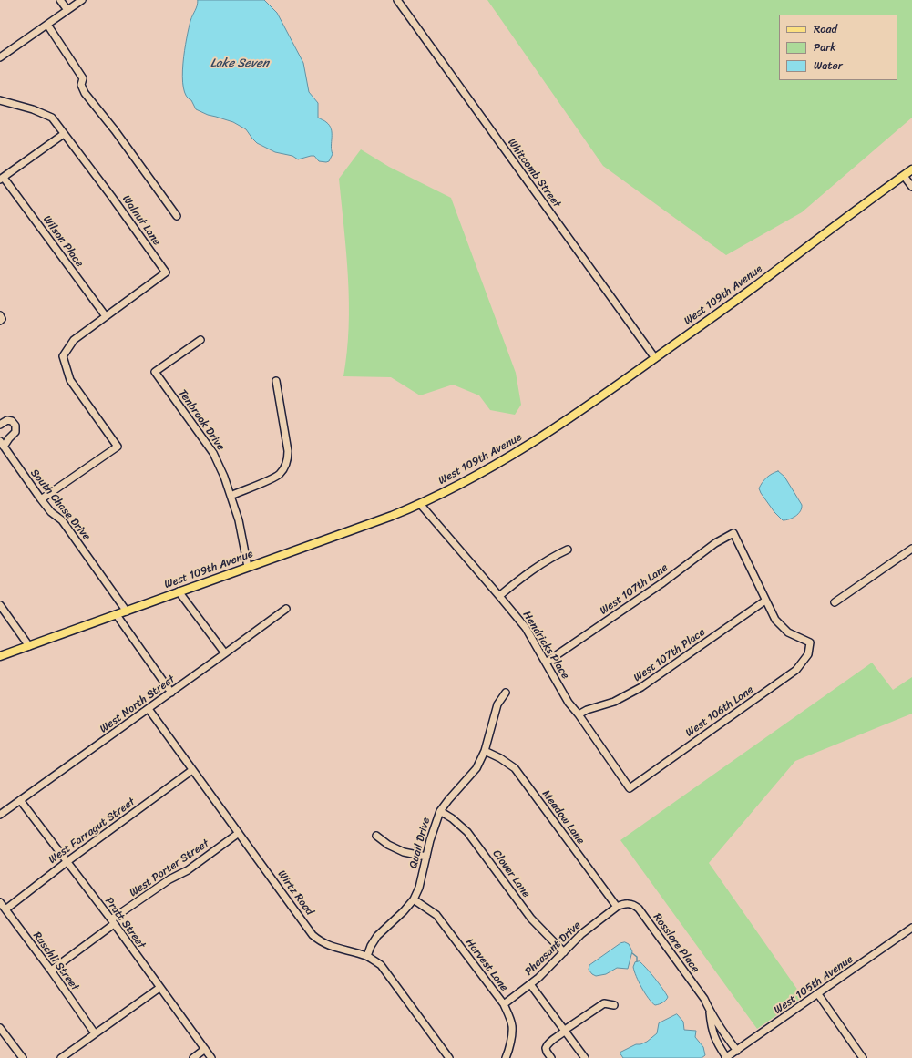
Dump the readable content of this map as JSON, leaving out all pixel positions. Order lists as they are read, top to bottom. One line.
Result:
{"streets":{"main road":["West 109th Avenue"],"street":["Whitcomb Street","Walnut Lane","Wilson Place","Tenbrook Drive","South Chase Drive","West 107th Lane","Hendricks Place","West 107th Place","West North Street","West 106th Lane","Meadow Lane","West Farragut Street","Quail Drive","West Porter Street","Clover Lane","Wirtz Road","Pratt Street","Rosslare Place","Pheasant Drive","Ruschli Street","Harvest Lane","West 105th Avenue"]},"crossings":[["Whitcomb Street","West 109th Avenue"],["Walnut Lane","Wilson Place"],["Walnut Lane","South Chase Drive"],["West 109th Avenue","Tenbrook Drive"],["West 109th Avenue","South Chase Drive"],["West 109th Avenue","Hendricks Place"],["West 107th Lane","Hendricks Place"],["West 107th Lane","West 107th Place"],["West 107th Lane","West 106th Lane"],["Hendricks Place","West 107th Place"],["Hendricks Place","West 106th Lane"],["West 107th Place","West 106th Lane"],["West North Street","Wirtz Road"],["West North Street","Pratt Street"],["Meadow Lane","Quail Drive"],["Meadow Lane","Rosslare Place"],["Meadow Lane","Pheasant Drive"],["West Farragut Street","Wirtz Road"],["West Farragut Street","Pratt Street"],["West Farragut Street","Ruschli Street"],["Quail Drive","Clover Lane"],["Quail Drive","Wirtz Road"],["Quail Drive","Harvest Lane"],["West Porter Street","Wirtz Road"],["West Porter Street","Pratt Street"],["West Porter Street","Ruschli Street"],["Clover Lane","Pheasant Drive"],["Rosslare Place","Pheasant Drive"],["Rosslare Place","West 105th Avenue"],["Pheasant Drive","Harvest Lane"]],"water":["Lake Seven"],"legend":["Road","Park","Water"]}
